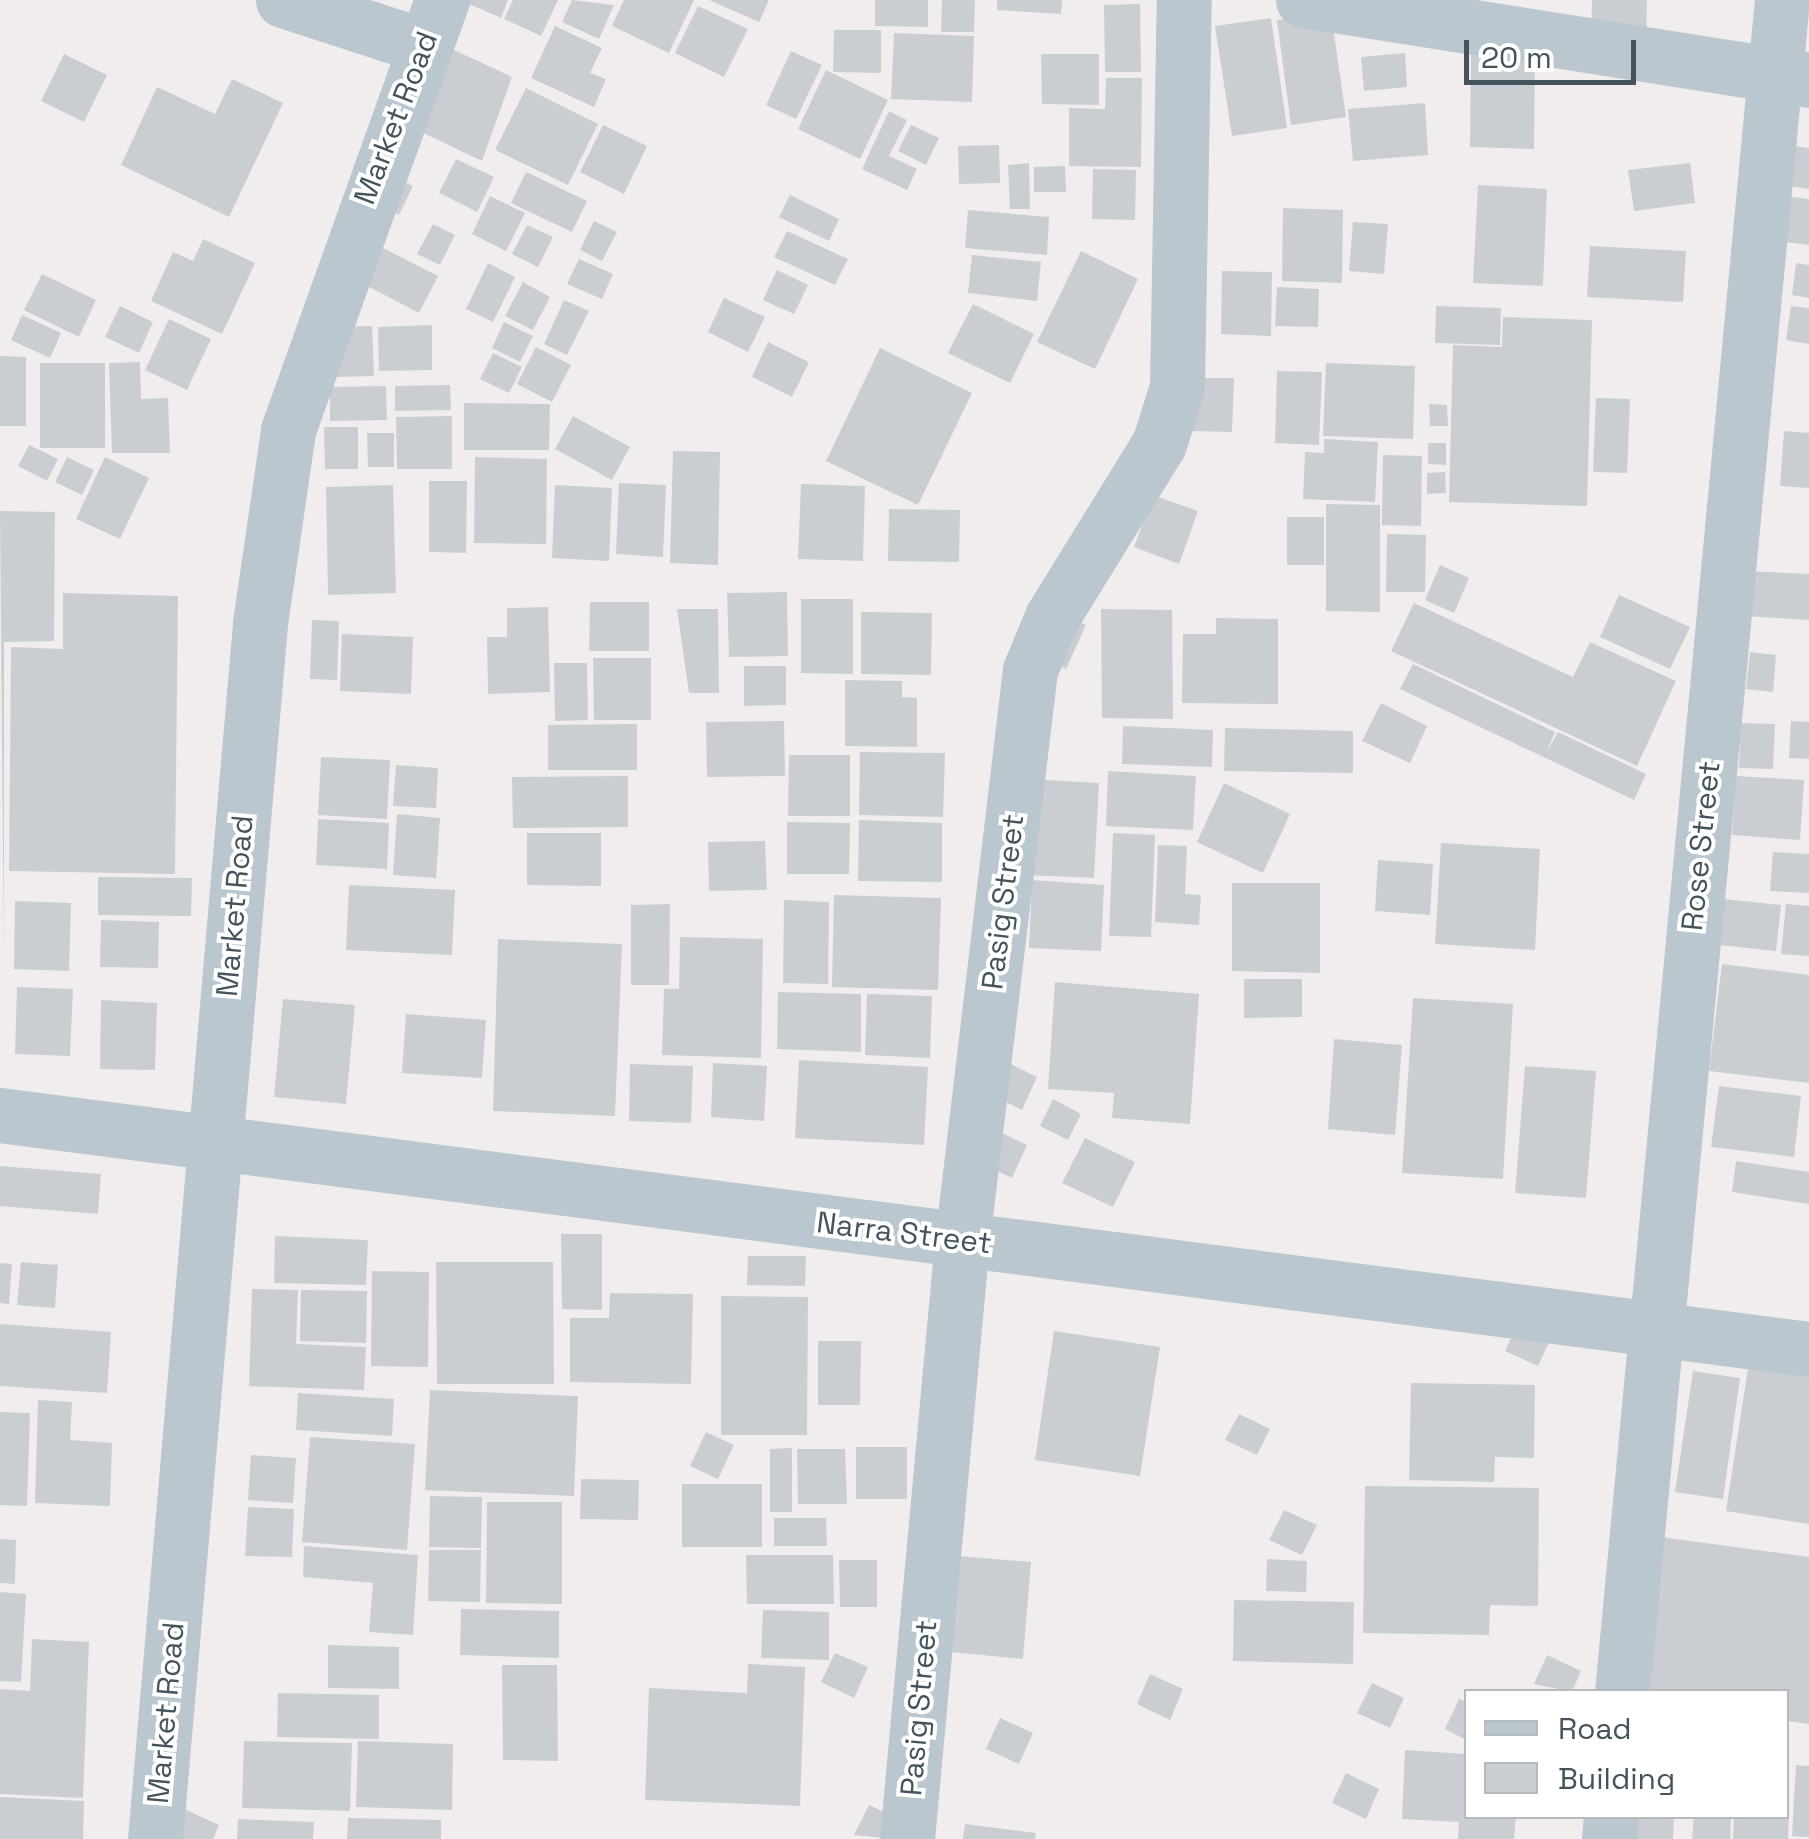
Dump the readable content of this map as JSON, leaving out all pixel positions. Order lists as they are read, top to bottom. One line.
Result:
{"streets":{"street":["Market Road","Rose Street","Pasig Street","Narra Street"]},"crossings":[["Market Road","Narra Street"],["Rose Street","Narra Street"],["Pasig Street","Narra Street"]],"legend":["Road","Building"],"scale_bar":"20 m"}
